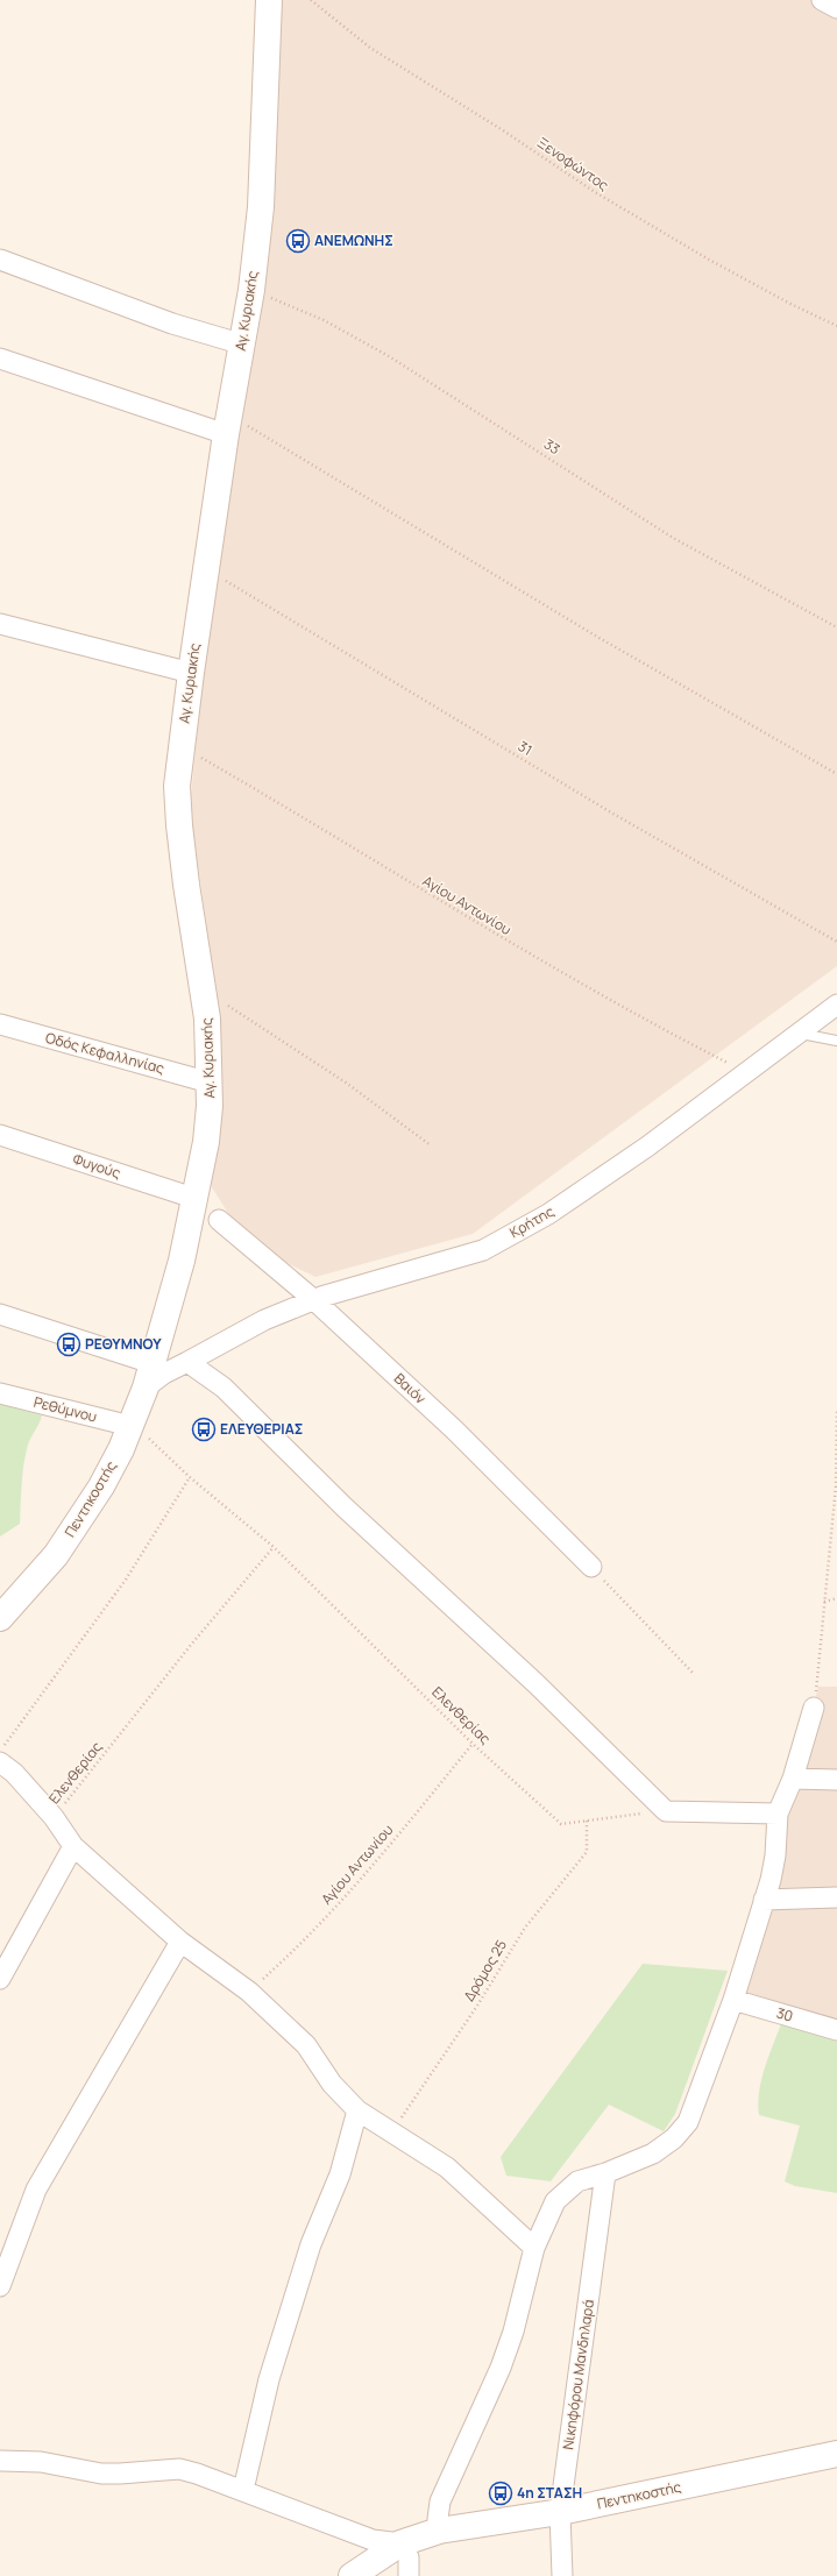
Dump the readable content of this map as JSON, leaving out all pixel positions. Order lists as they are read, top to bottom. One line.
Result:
{"streets":{"street":["Αγ. Κυριακής","Οδός Κεφαλληνίας","Φυγούς","Κρήτης","Βαιόν","Ρεθύμνου","Πεντηκοστής","30","Νικηφόρου Μανδηλαρά"],"path":["Ξενοφώντος","33","31","Αγίου Αντωνίου","Ελενθερίας","Δρόμος 25"]},"crossings":[["Αγ. Κυριακής","33"],["Αγ. Κυριακής","31"],["Αγ. Κυριακής","Αγίου Αντωνίου"],["Αγ. Κυριακής","Οδός Κεφαλληνίας"],["Αγ. Κυριακής","Φυγούς"],["Αγ. Κυριακής","Πεντηκοστής"],["Αγίου Αντωνίου","Κρήτης"],["Αγίου Αντωνίου","Ελενθερίας"],["Κρήτης","Βαιόν"],["Κρήτης","Πεντηκοστής"],["Ρεθύμνου","Πεντηκοστής"],["Ρεθύμνου","Ελενθερίας"],["Πεντηκοστής","Ελενθερίας"],["Πεντηκοστής","Νικηφόρου Μανδηλαρά"],["Ελενθερίας","Δρόμος 25"]],"places":{"bus stop":["ΑΝΕΜΩΝΗΣ","ΡΕΘΥΜΝΟΥ","ΕΛΕΥΘΕΡΙΑΣ","4η ΣΤΑΣΗ"]}}
